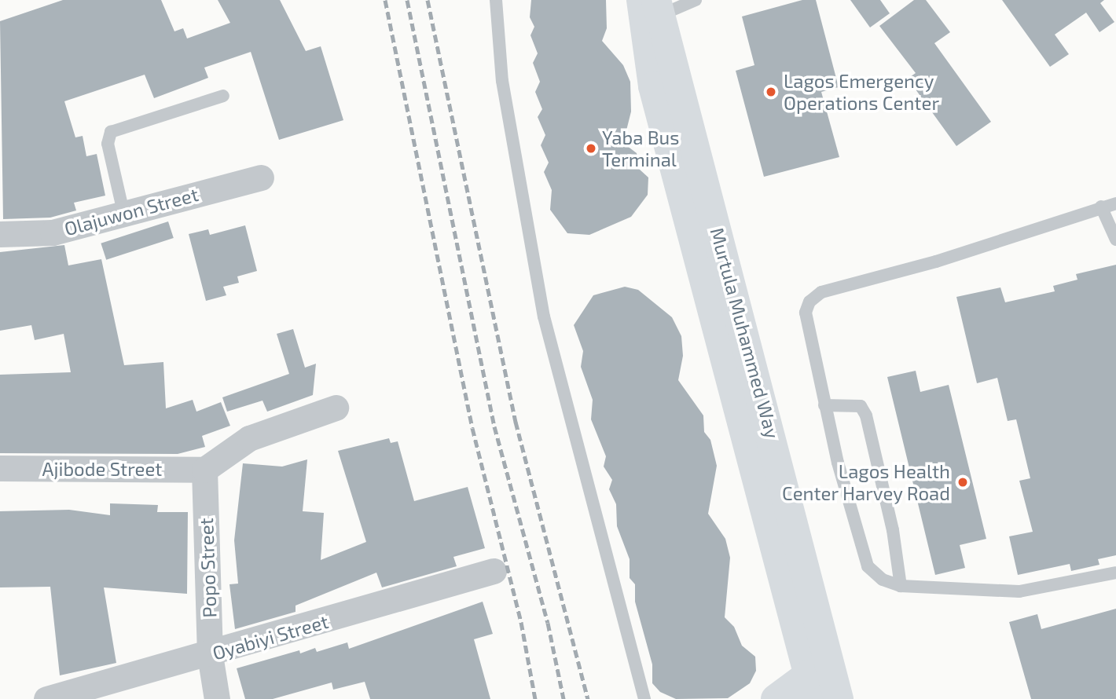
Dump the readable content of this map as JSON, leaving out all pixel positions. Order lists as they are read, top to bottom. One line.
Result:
{"streets":{"main road":["Murtula Muhammed Way"],"street":["Olajuwon Street","Ajibode Street","Popo Street","Oyabiyi Street"]},"crossings":[["Ajibode Street","Popo Street"],["Popo Street","Oyabiyi Street"]],"places":["Lagos Emergency Operations Center","Yaba Bus Terminal","Lagos Health Center Harvey Road"]}
